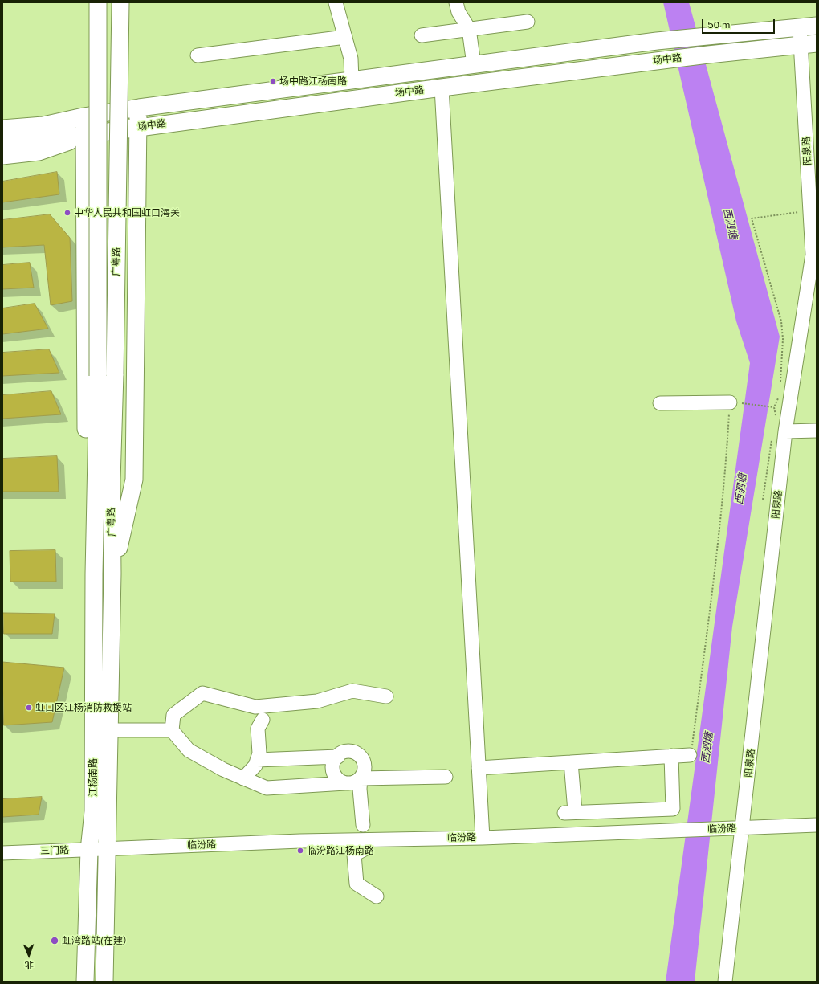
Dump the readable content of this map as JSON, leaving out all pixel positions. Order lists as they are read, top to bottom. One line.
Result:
{"streets":{"main road":["场中路","广粤路","江杨南路"],"street":["阳泉路","临汾路","三门路"]},"crossings":[["场中路","阳泉路"],["场中路","广粤路"],["阳泉路","临汾路"],["广粤路","江杨南路"],["江杨南路","临汾路"],["江杨南路","三门路"],["临汾路","三门路"]],"water":["西泗塘"],"places":["场中路江杨南路","中华人民共和国虹口海关","虹口区江杨消防救援站","临汾路江杨南路","虹湾路站(在建）"],"scale_bar":"50 m","north":"bottom"}
